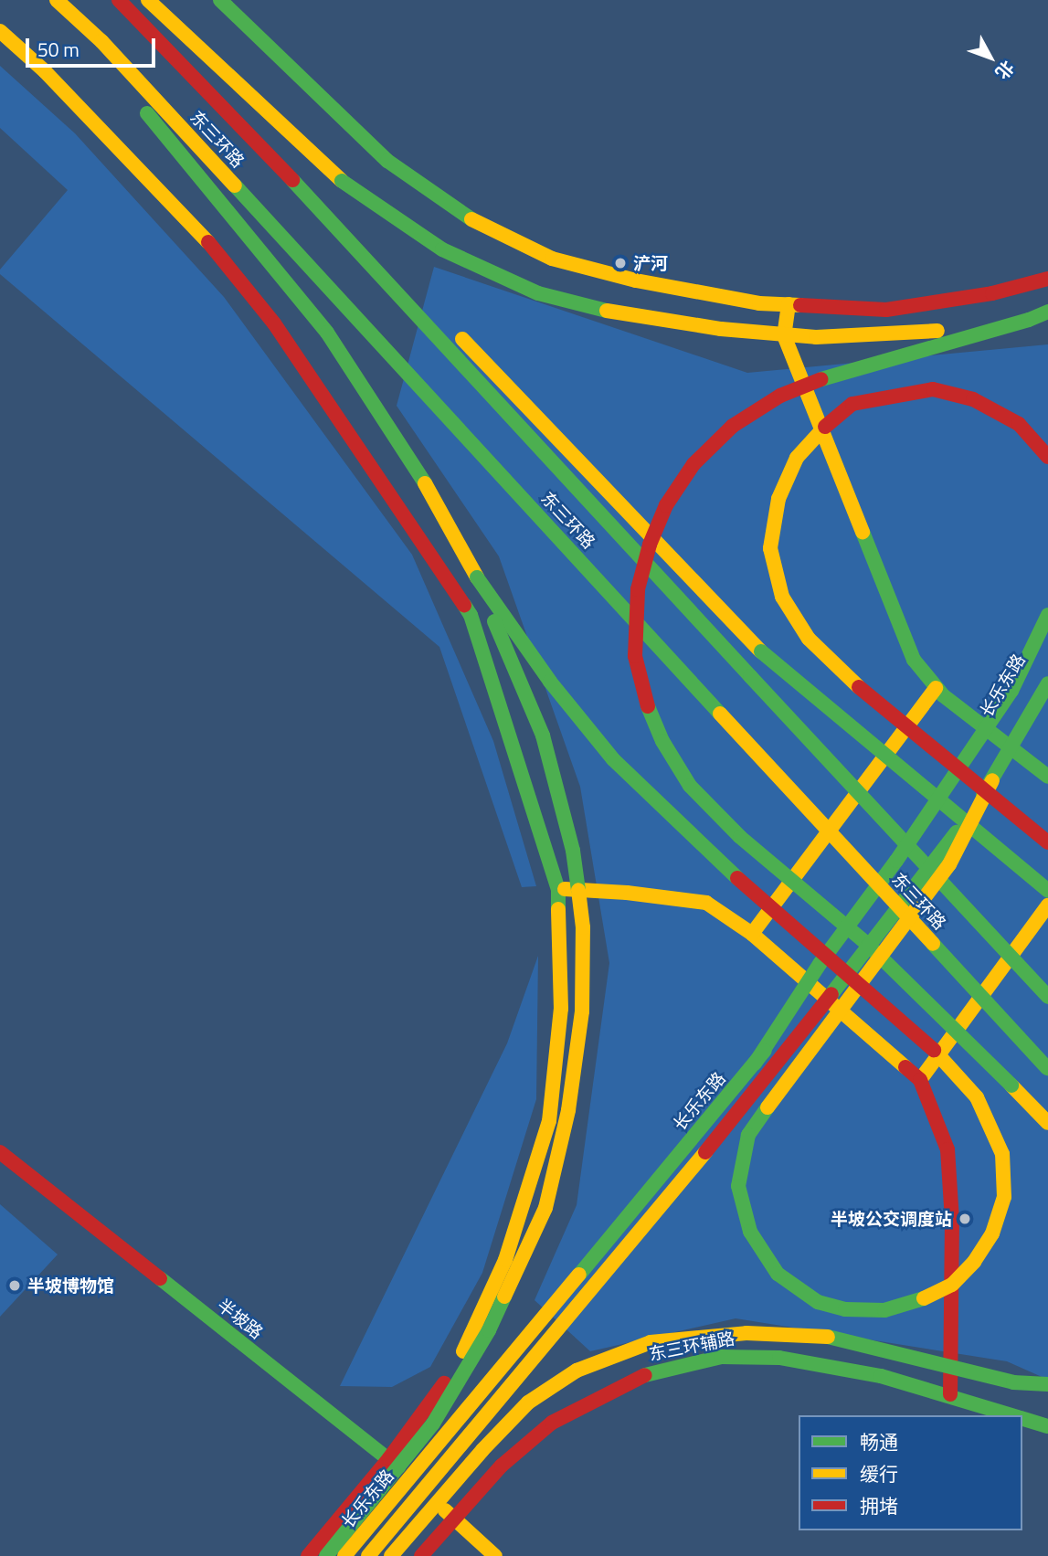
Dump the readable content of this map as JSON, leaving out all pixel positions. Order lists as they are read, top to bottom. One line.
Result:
{"streets":{"main road":["东三环路","长乐东路","半坡路","东三环辅路"]},"crossings":[["半坡路","东三环辅路"]],"places":["浐河","半坡公交调度站","半坡博物馆"],"legend":["畅通","缓行","拥堵"],"scale_bar":"50 m","north":"bottom right"}
